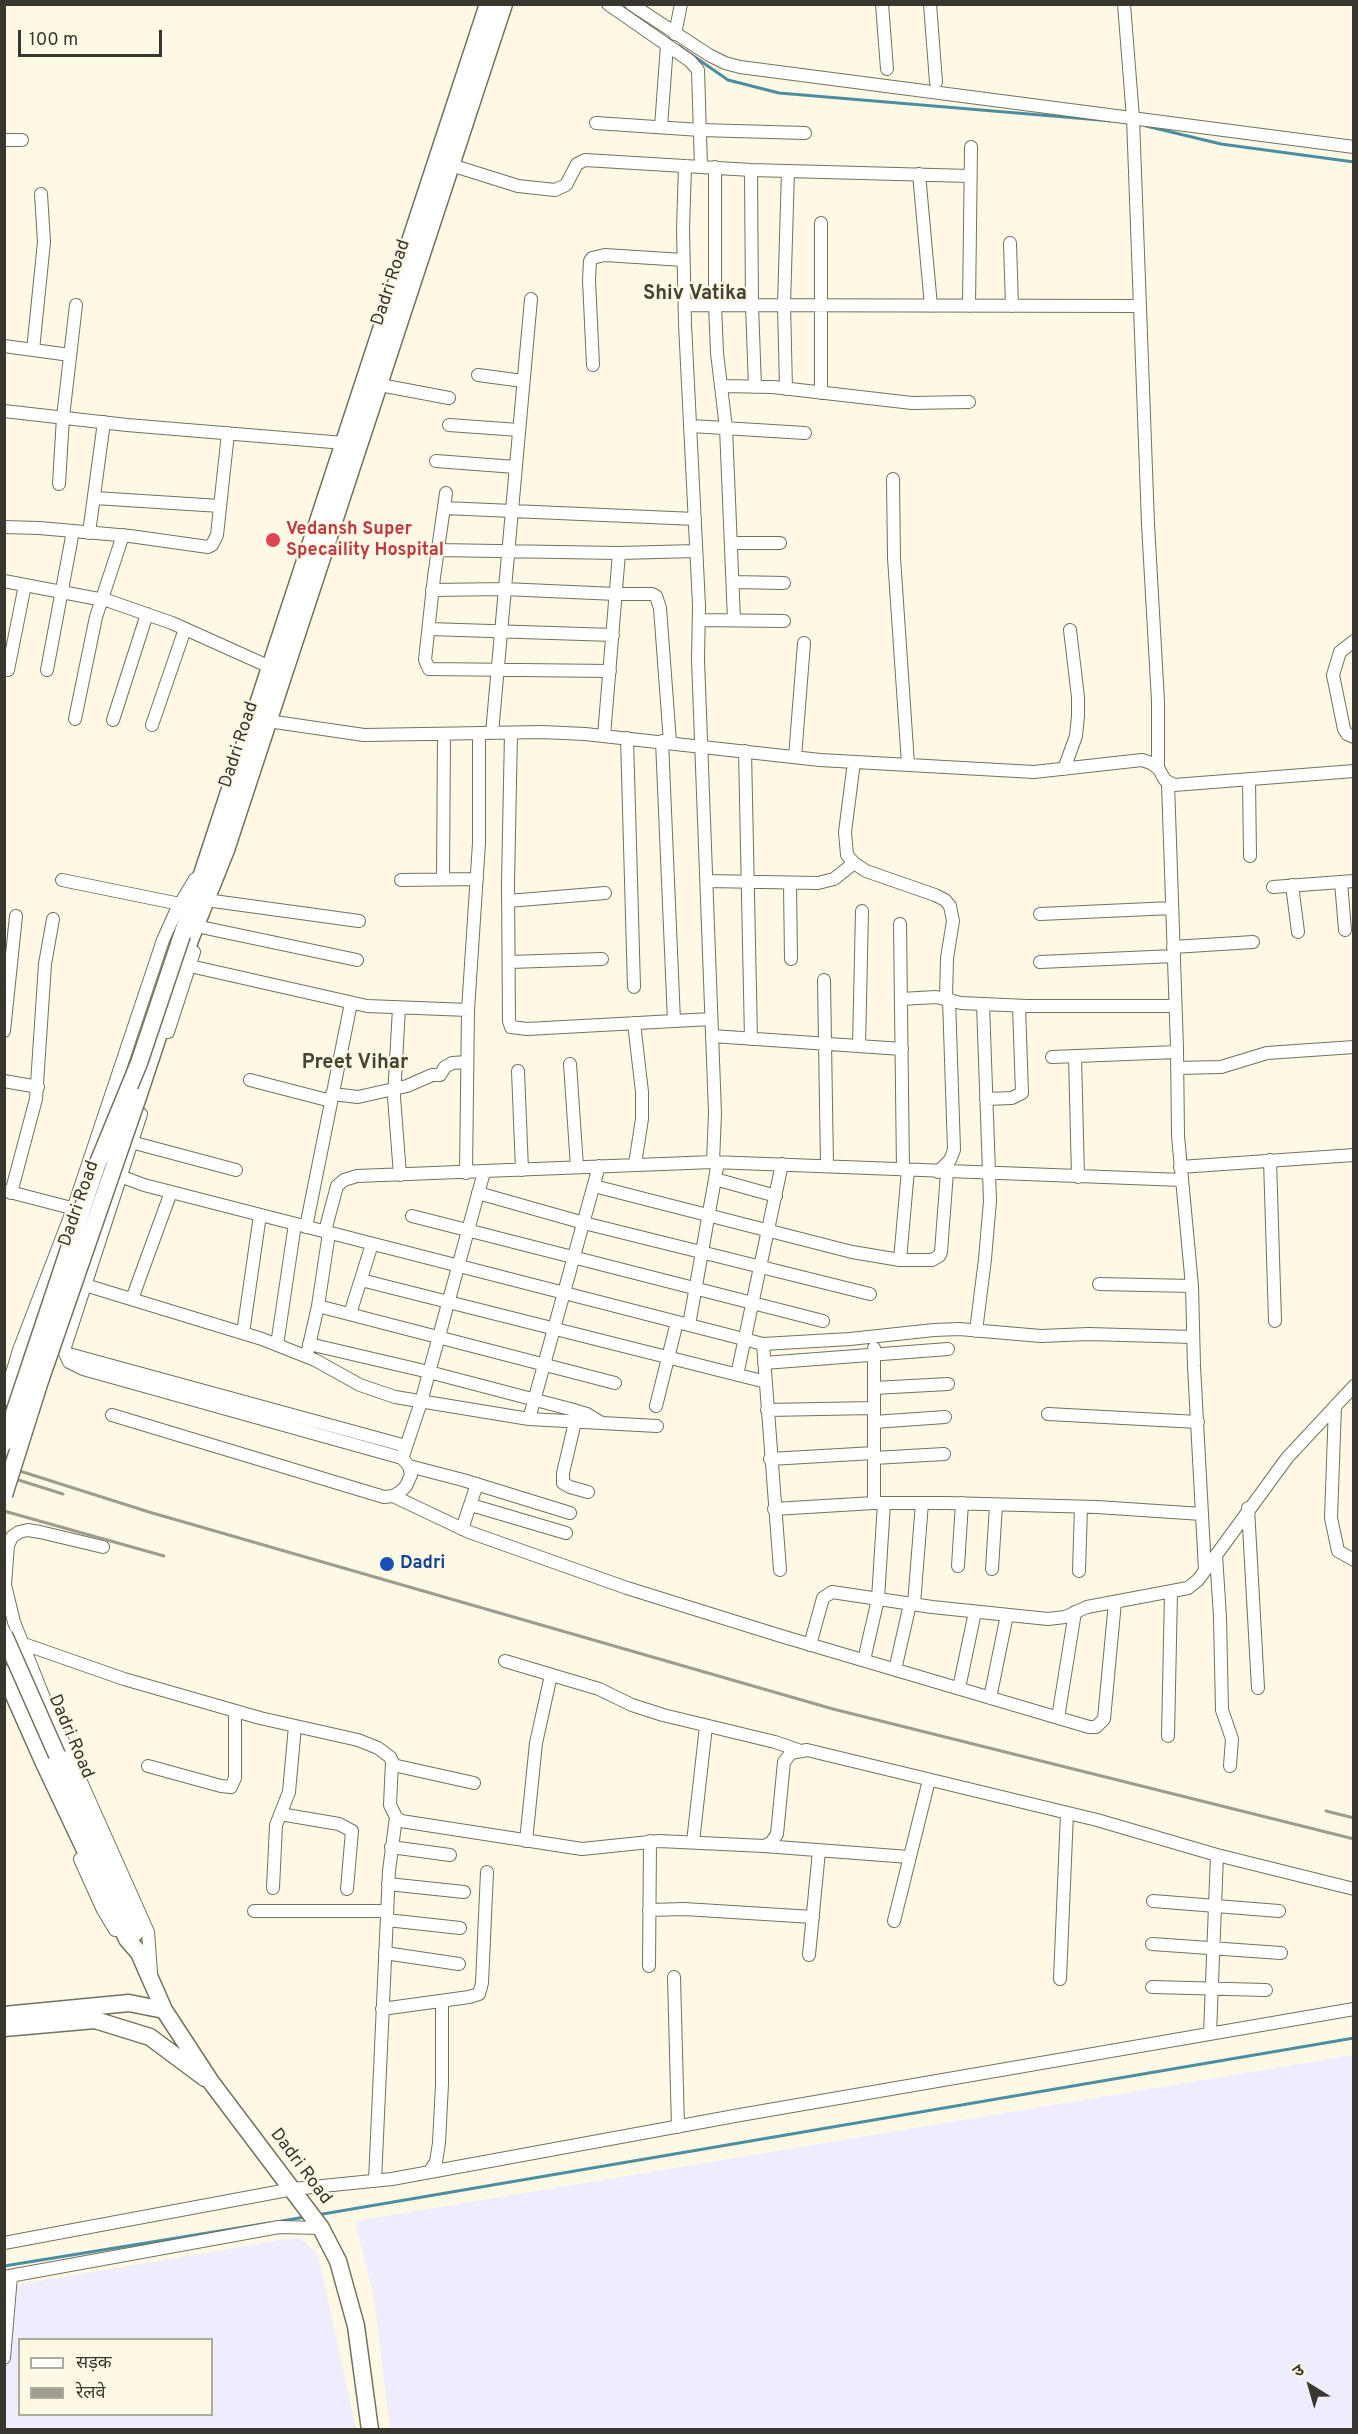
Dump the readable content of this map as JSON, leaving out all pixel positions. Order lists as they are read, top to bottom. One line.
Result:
{"streets":{"street":["Dadri Road"]},"districts":["Shiv Vatika","Preet Vihar"],"places":["Vedansh Super Specaility Hospital","Dadri"],"legend":["सड़क","रेलवे"],"scale_bar":"100 m","north":"top left"}
